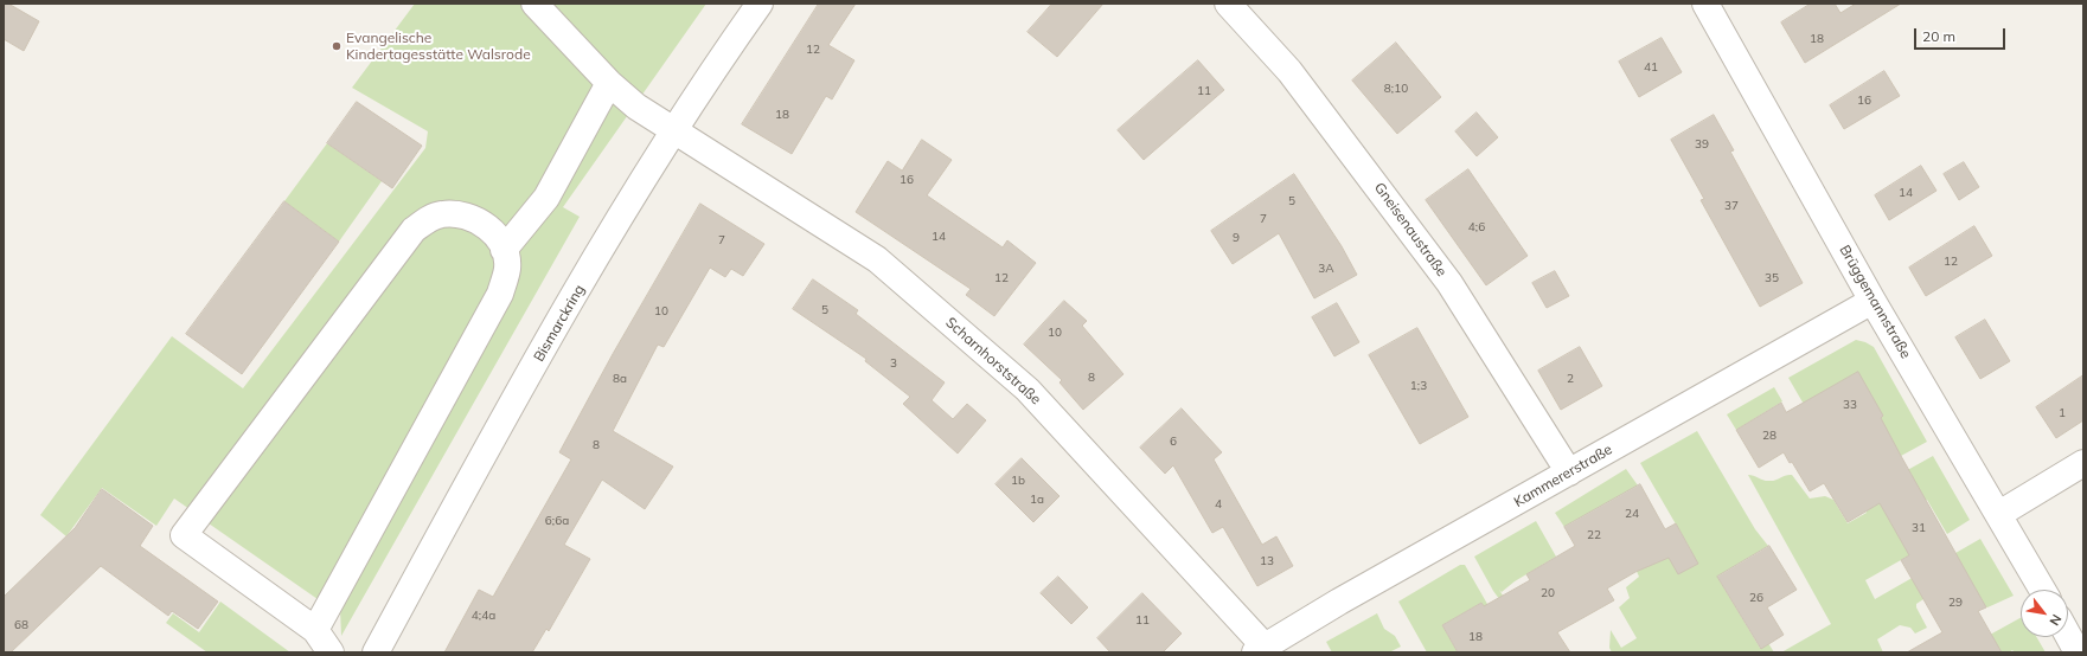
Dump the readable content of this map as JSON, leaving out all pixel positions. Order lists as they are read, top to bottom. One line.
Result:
{"streets":{"street":["Gneisenaustraße","Brüggemannstraße","Bismarckring","Scharnhorststraße","Kammererstraße"]},"crossings":[["Gneisenaustraße","Kammererstraße"],["Brüggemannstraße","Kammererstraße"],["Bismarckring","Scharnhorststraße"],["Scharnhorststraße","Kammererstraße"]],"places":["Evangelische Kindertagesstätte Walsrode"],"house_numbers":["18","12","41","8;10","11","16","18","39","16","14","5","37","7","4;6","14","9","7","12","3A","12","35","5","10","10","3","8","8a","2","1;3","33","1","28","6","8","1b","1a","4","24","6;6a","31","22","13","20","26","29","4;4a","11","68","18"],"scale_bar":"20 m","north":"bottom right"}
